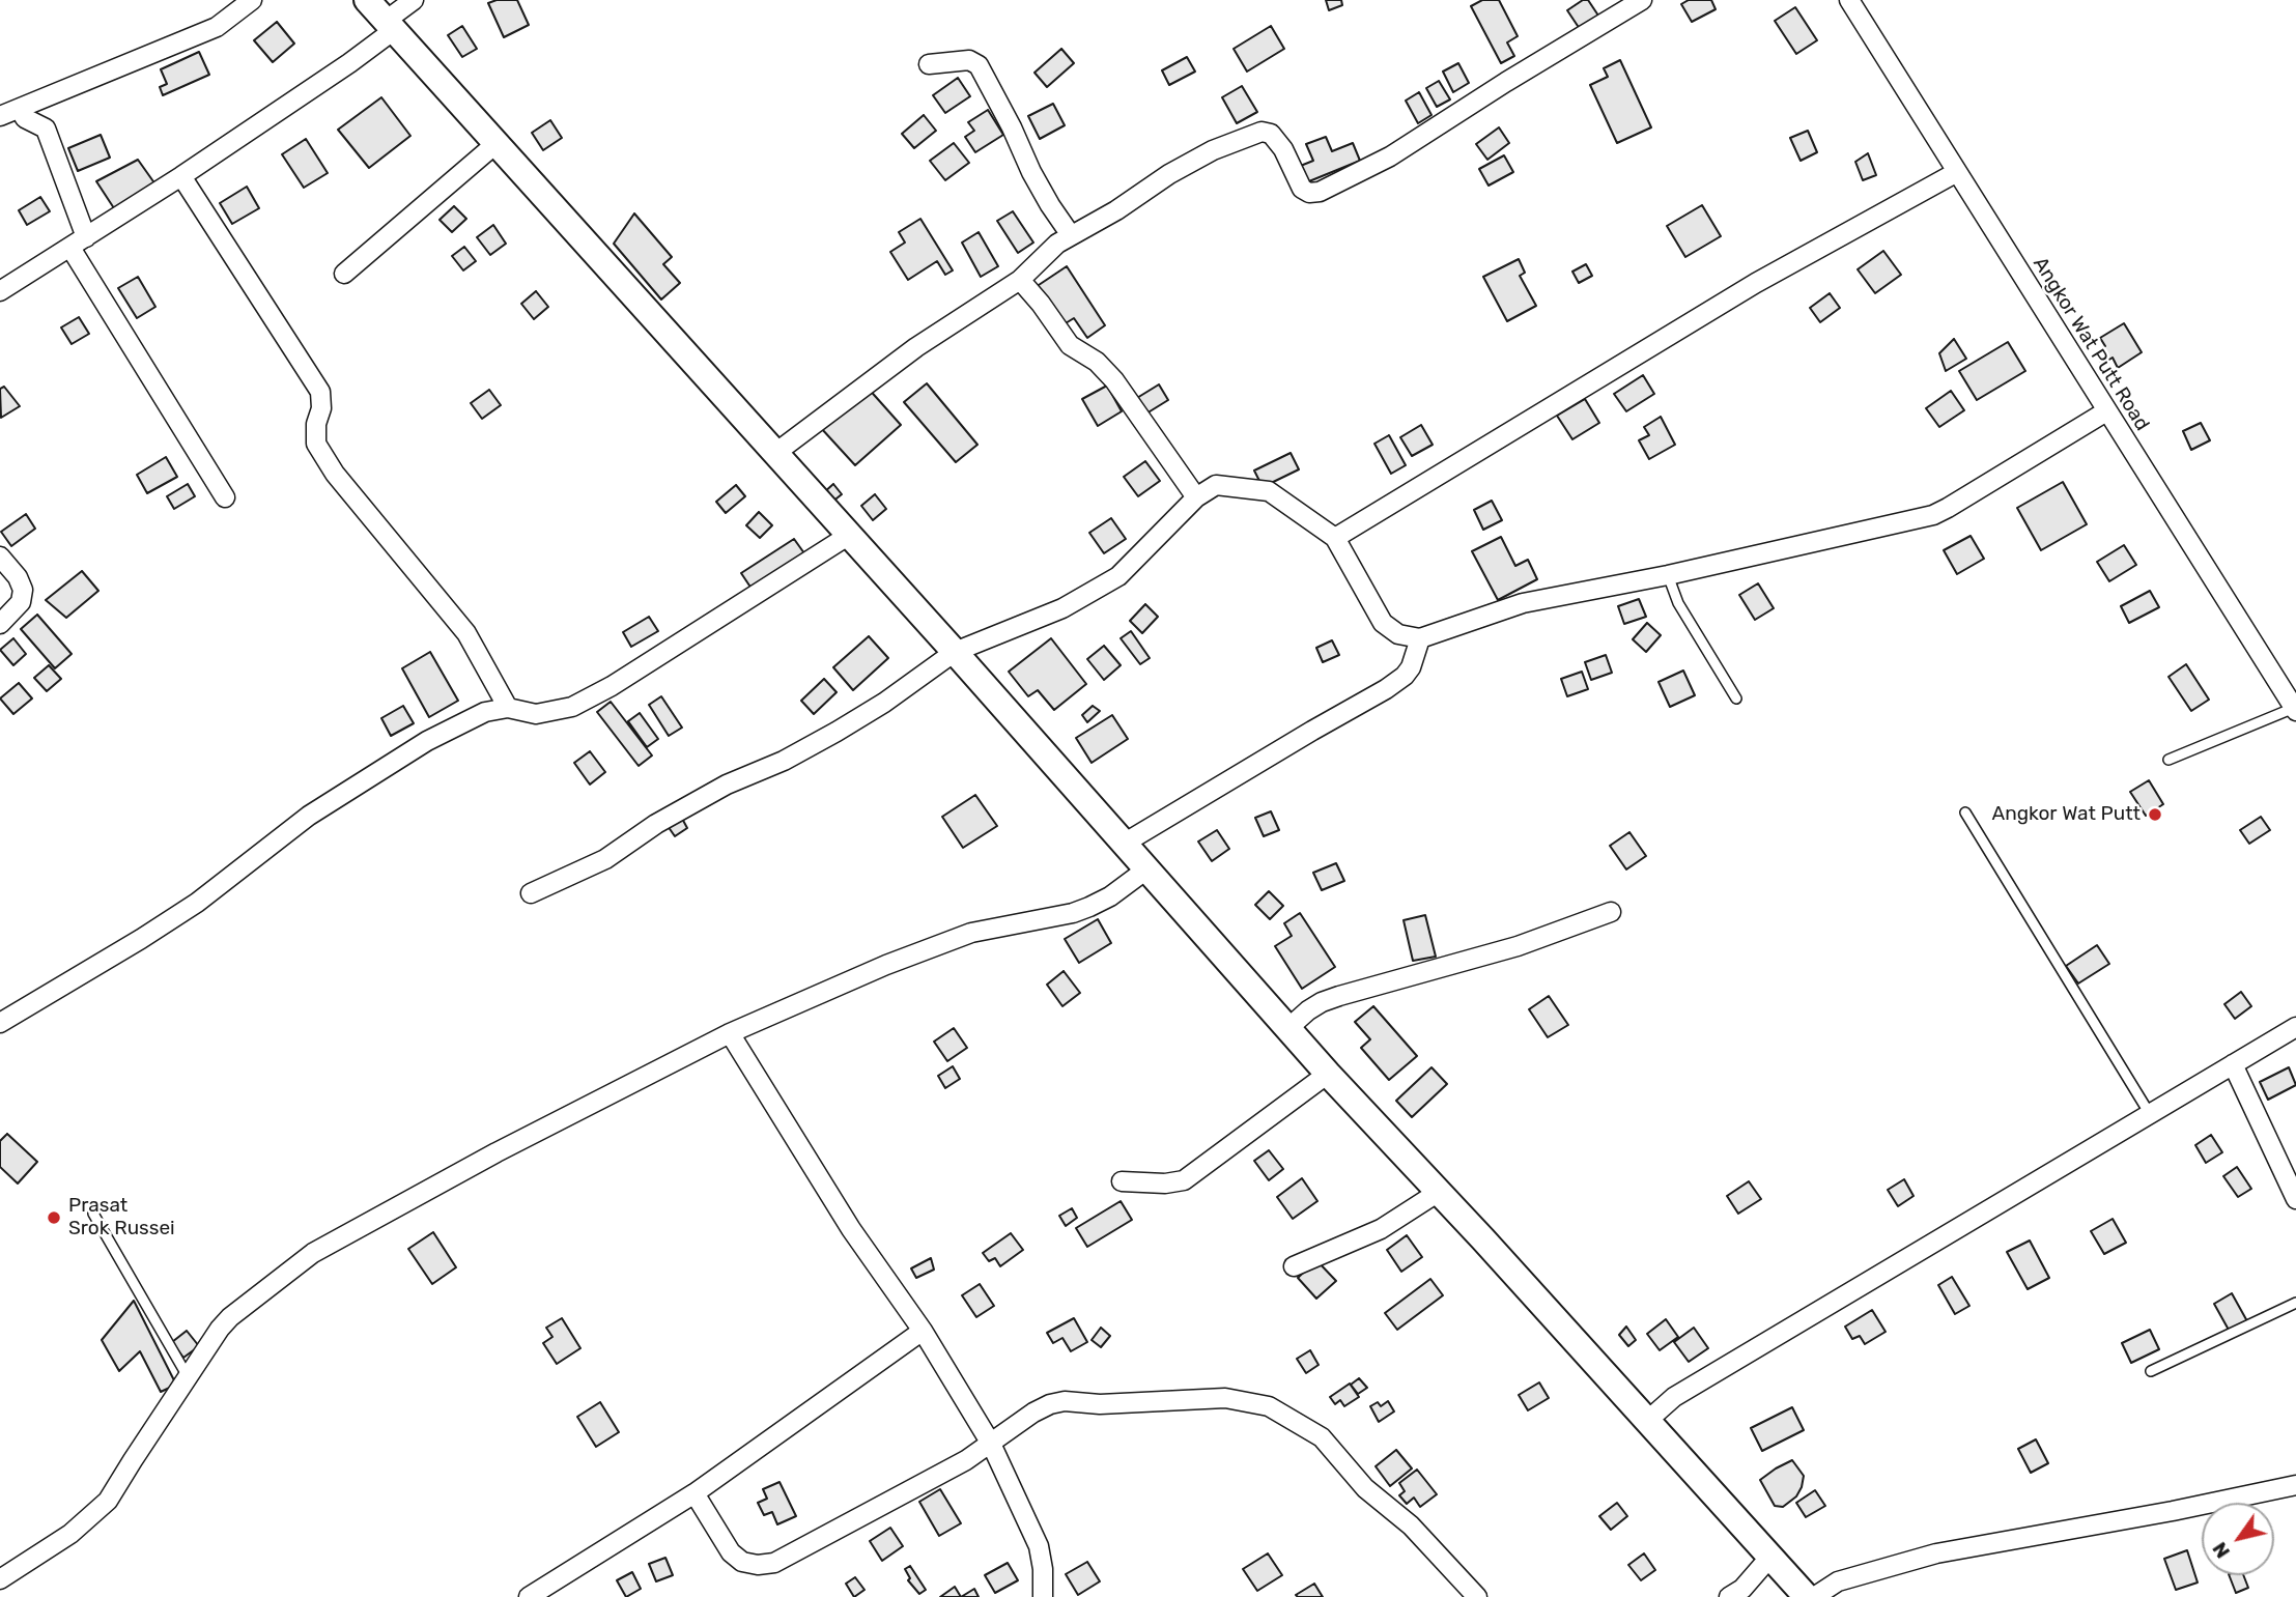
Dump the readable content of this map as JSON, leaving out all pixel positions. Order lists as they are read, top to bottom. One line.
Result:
{"streets":{"street":["Angkor Wat Putt Road"]},"places":["Angkor Wat Putt","Prasat Srok Russei"],"north":"bottom left"}
